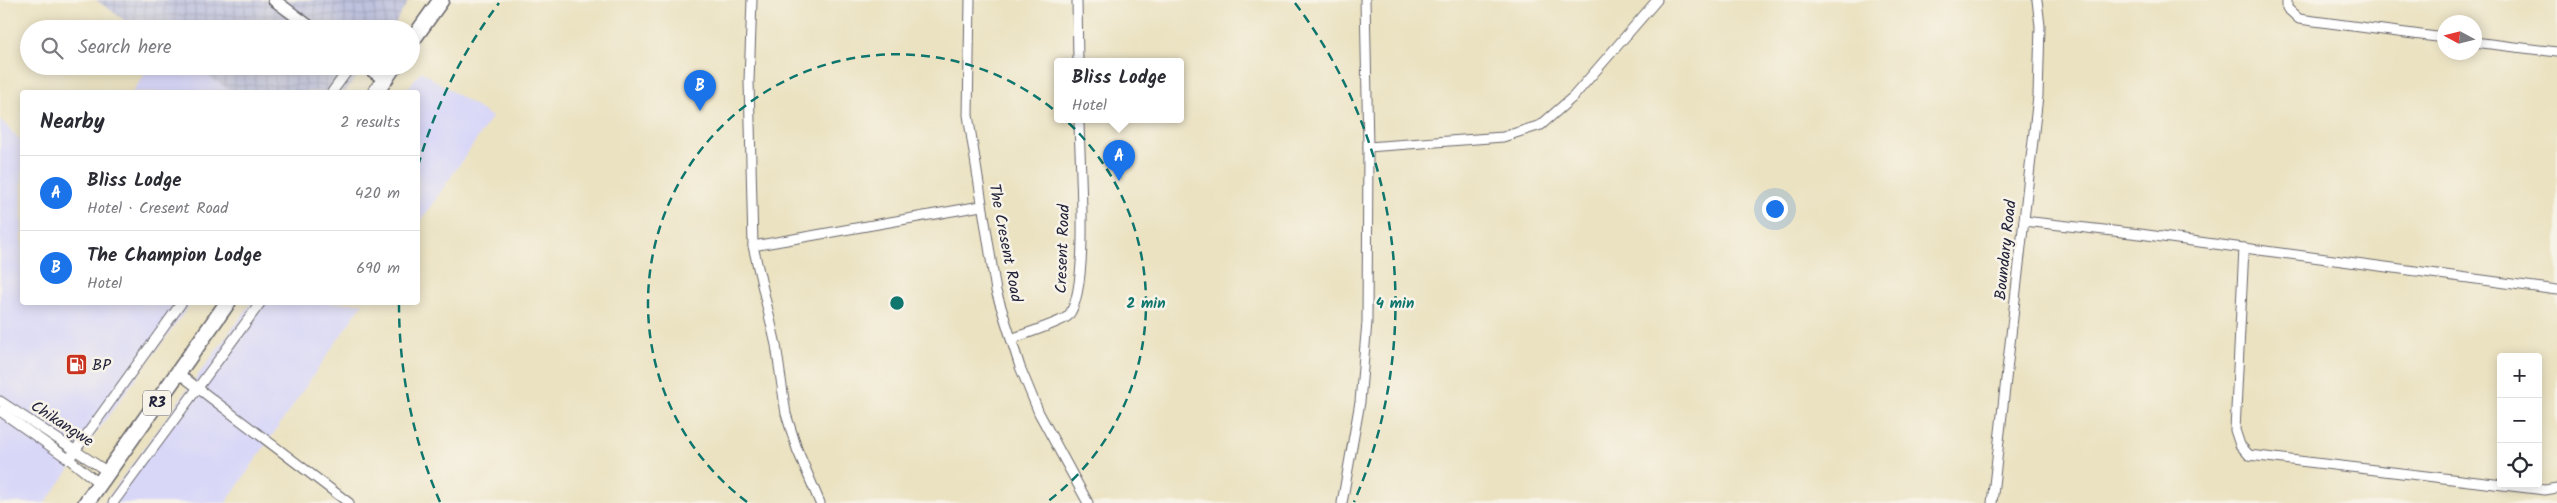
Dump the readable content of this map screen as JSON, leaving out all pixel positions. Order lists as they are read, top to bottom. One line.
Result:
{"streets":{"highway":["R3"],"street":["The Cresent Road","Cresent Road","Boundary Road","Chikangwe"]},"crossings":[["The Cresent Road","Cresent Road"],["R3","Chikangwe"]],"places":{"fuel station":["BP"]},"north":"left","page":{"search":"Search here","popup":["Bliss Lodge","Hotel"],"pins":["B","A"],"heading":["Nearby","2 results"],"list":[{"mark":"A","name":"Bliss Lodge","note":"Hotel · Cresent Road","value":"420 m"},{"mark":"B","name":"The Champion Lodge","note":"Hotel","value":"690 m"}],"map_buttons":["+","−"]},"rings":["2 min","4 min"]}
